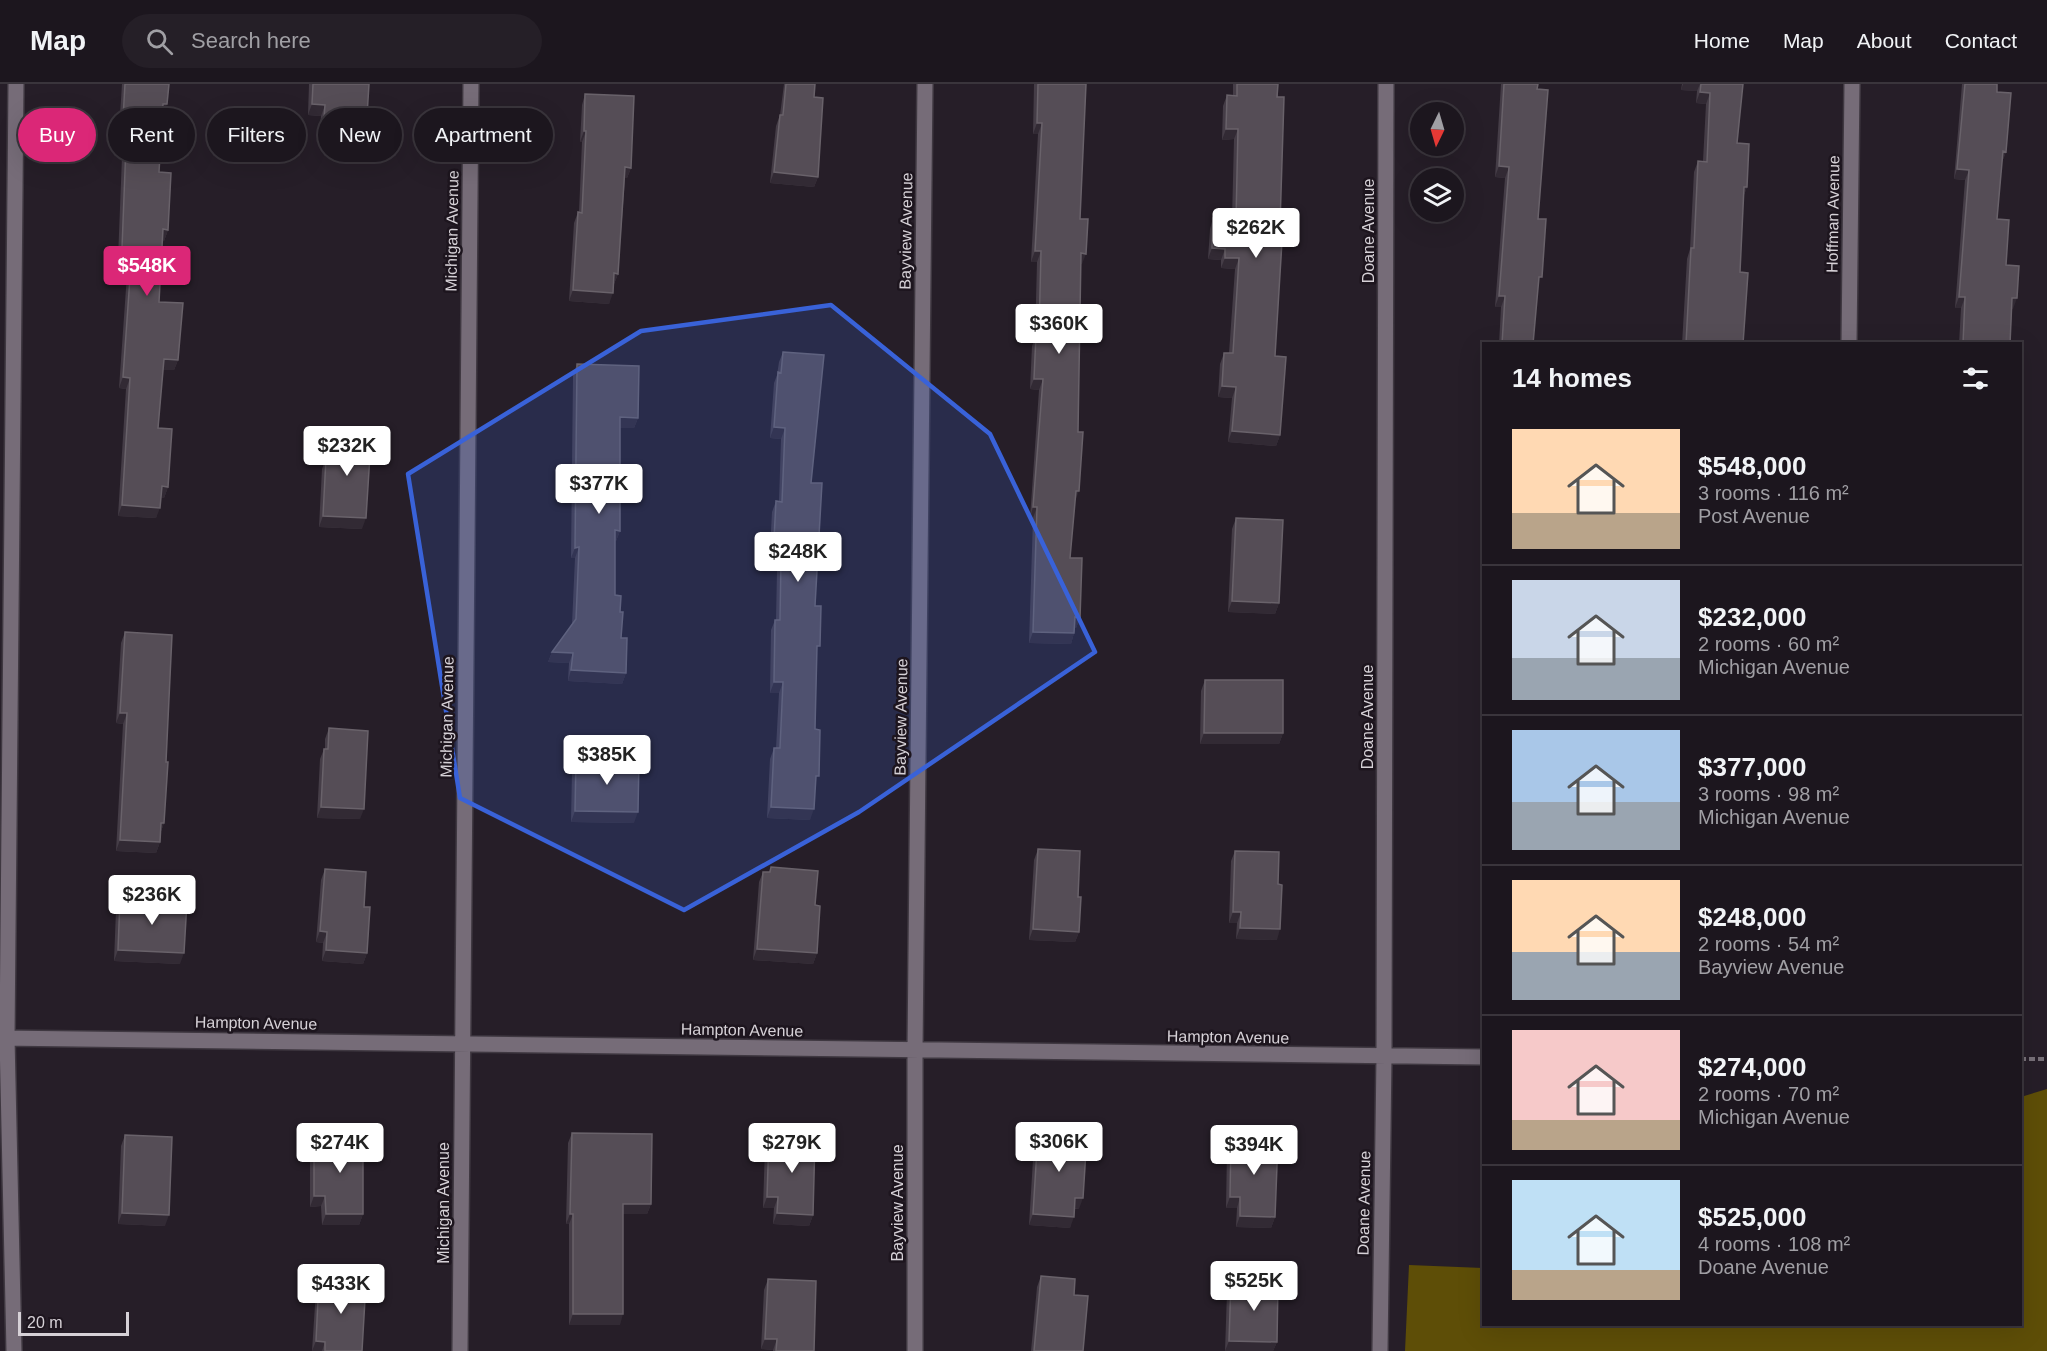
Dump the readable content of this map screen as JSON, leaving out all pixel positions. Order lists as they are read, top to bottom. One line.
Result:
{"streets":{"street":["Hoffman Avenue","Michigan Avenue","Bayview Avenue","Doane Avenue","Hampton Avenue"]},"crossings":[["Michigan Avenue","Hampton Avenue"],["Bayview Avenue","Hampton Avenue"],["Doane Avenue","Hampton Avenue"]],"scale_bar":"20 m","north":"bottom","page":{"header":"Map","search":"Search here","nav":["Home","Map","About","Contact"],"chip":["Buy","Rent","Filters","New","Apartment"],"price":["$262K","$548K","$360K","$232K","$377K","$248K","$385K","$236K","$306K","$274K","$279K","$394K","$525K","$433K"],"heading":"14 homes","list":[{"name":"$548,000","note":"3 rooms · 116 m² · Post Avenue"},{"name":"$232,000","note":"2 rooms · 60 m² · Michigan Avenue"},{"name":"$377,000","note":"3 rooms · 98 m² · Michigan Avenue"},{"name":"$248,000","note":"2 rooms · 54 m² · Bayview Avenue"},{"name":"$274,000","note":"2 rooms · 70 m² · Michigan Avenue"},{"name":"$525,000","note":"4 rooms · 108 m² · Doane Avenue"}],"scale":"20 m"}}
